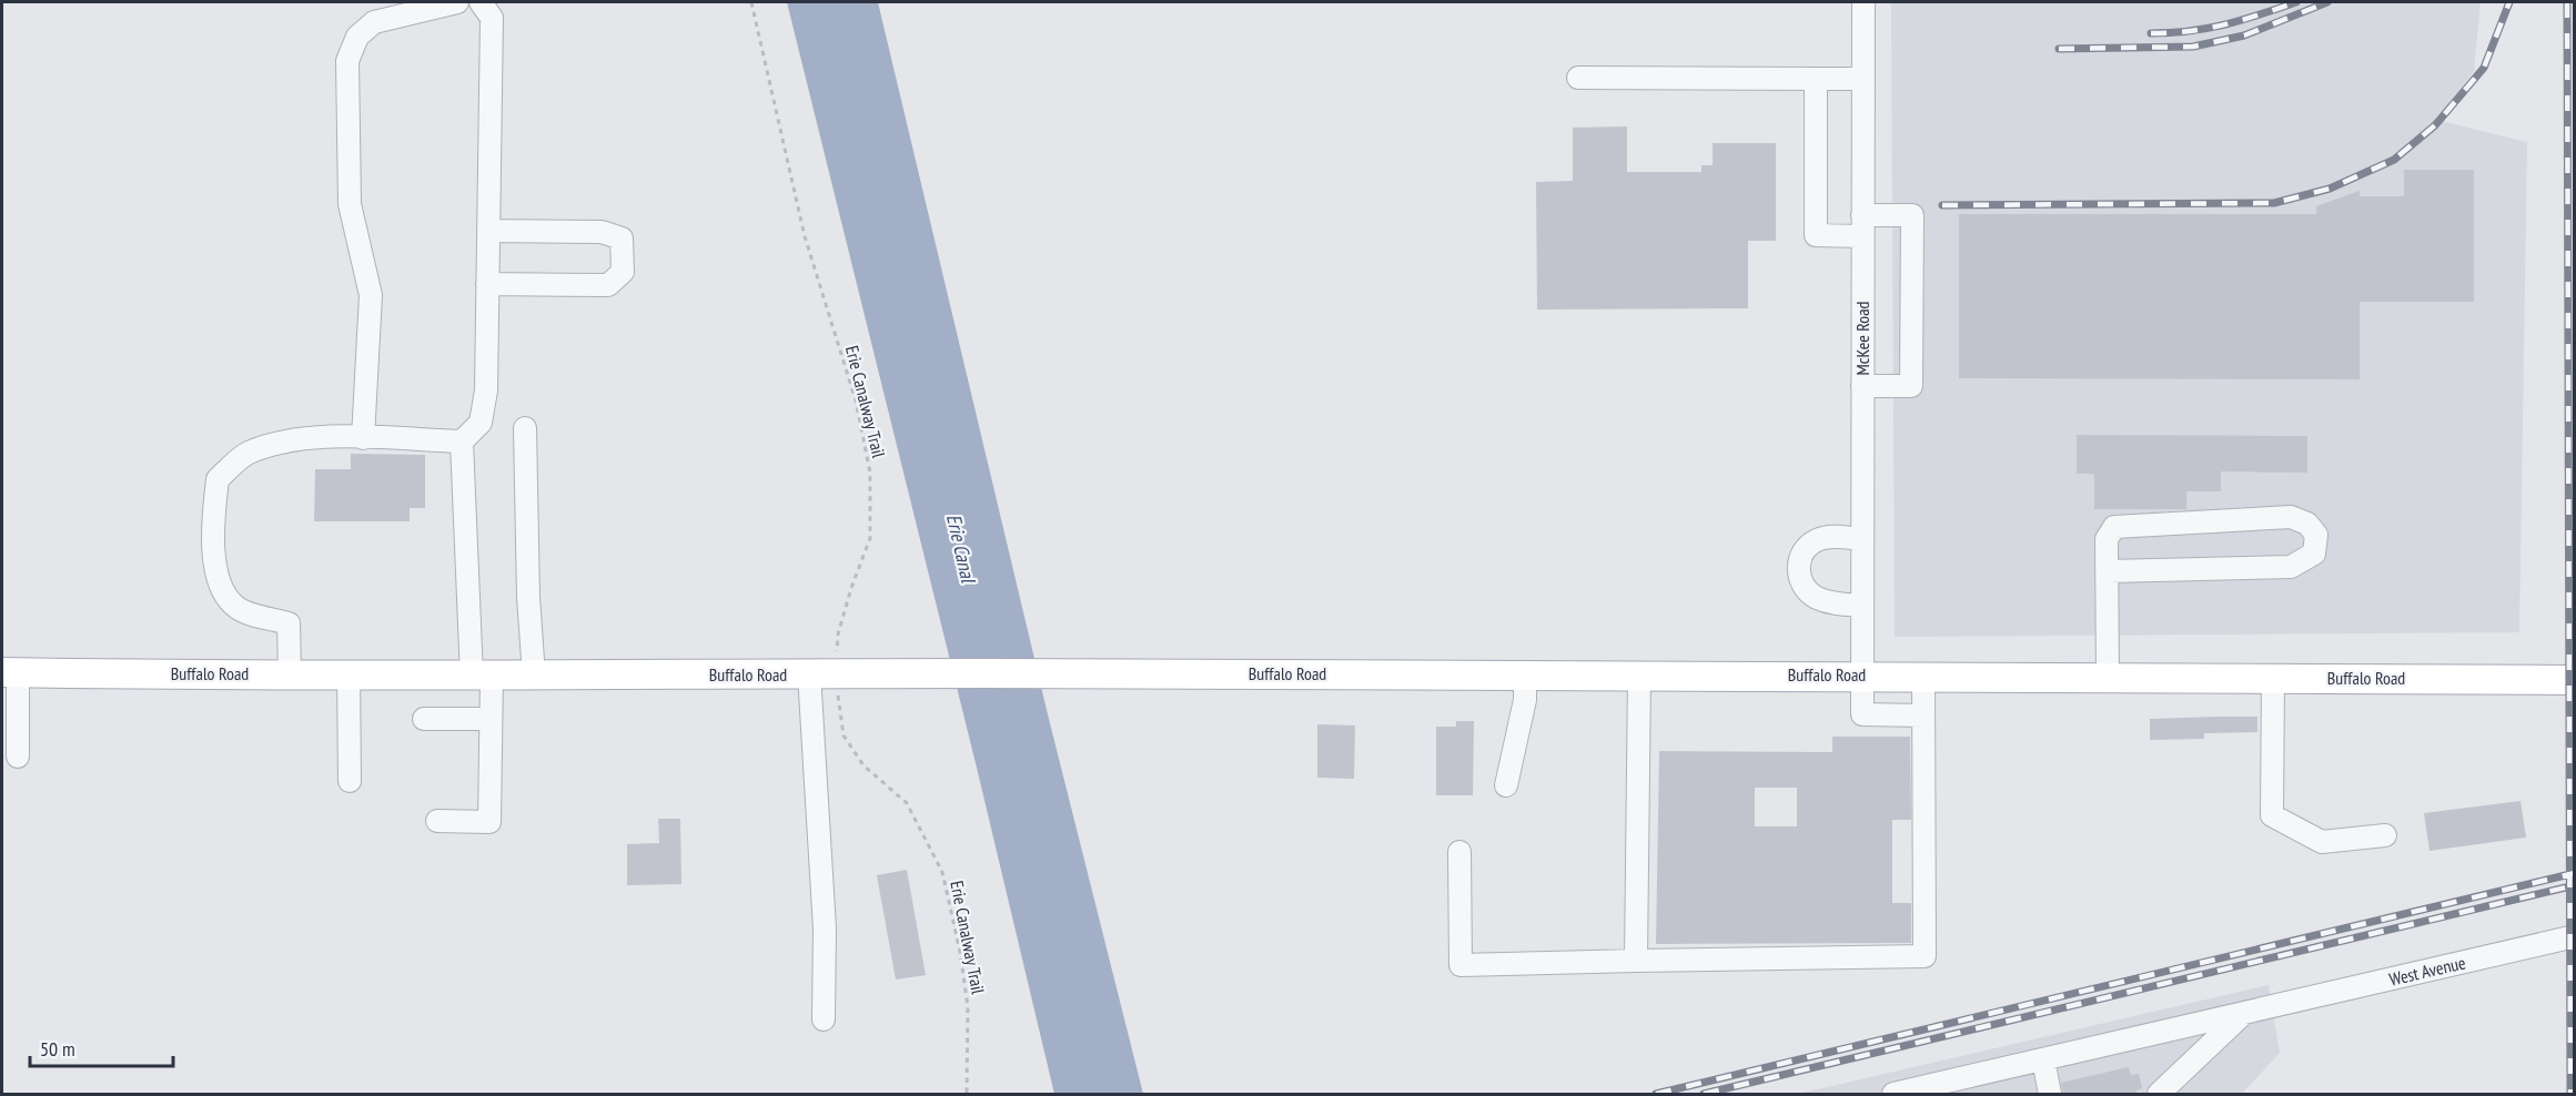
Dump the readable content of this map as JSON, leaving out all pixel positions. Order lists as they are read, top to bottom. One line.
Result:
{"streets":{"main road":["Buffalo Road"],"street":["McKee Road","West Avenue"],"path":["Erie Canalway Trail"]},"crossings":[["McKee Road","Buffalo Road"],["Erie Canalway Trail","Buffalo Road"]],"water":["Erie Canal"],"scale_bar":"50 m"}
